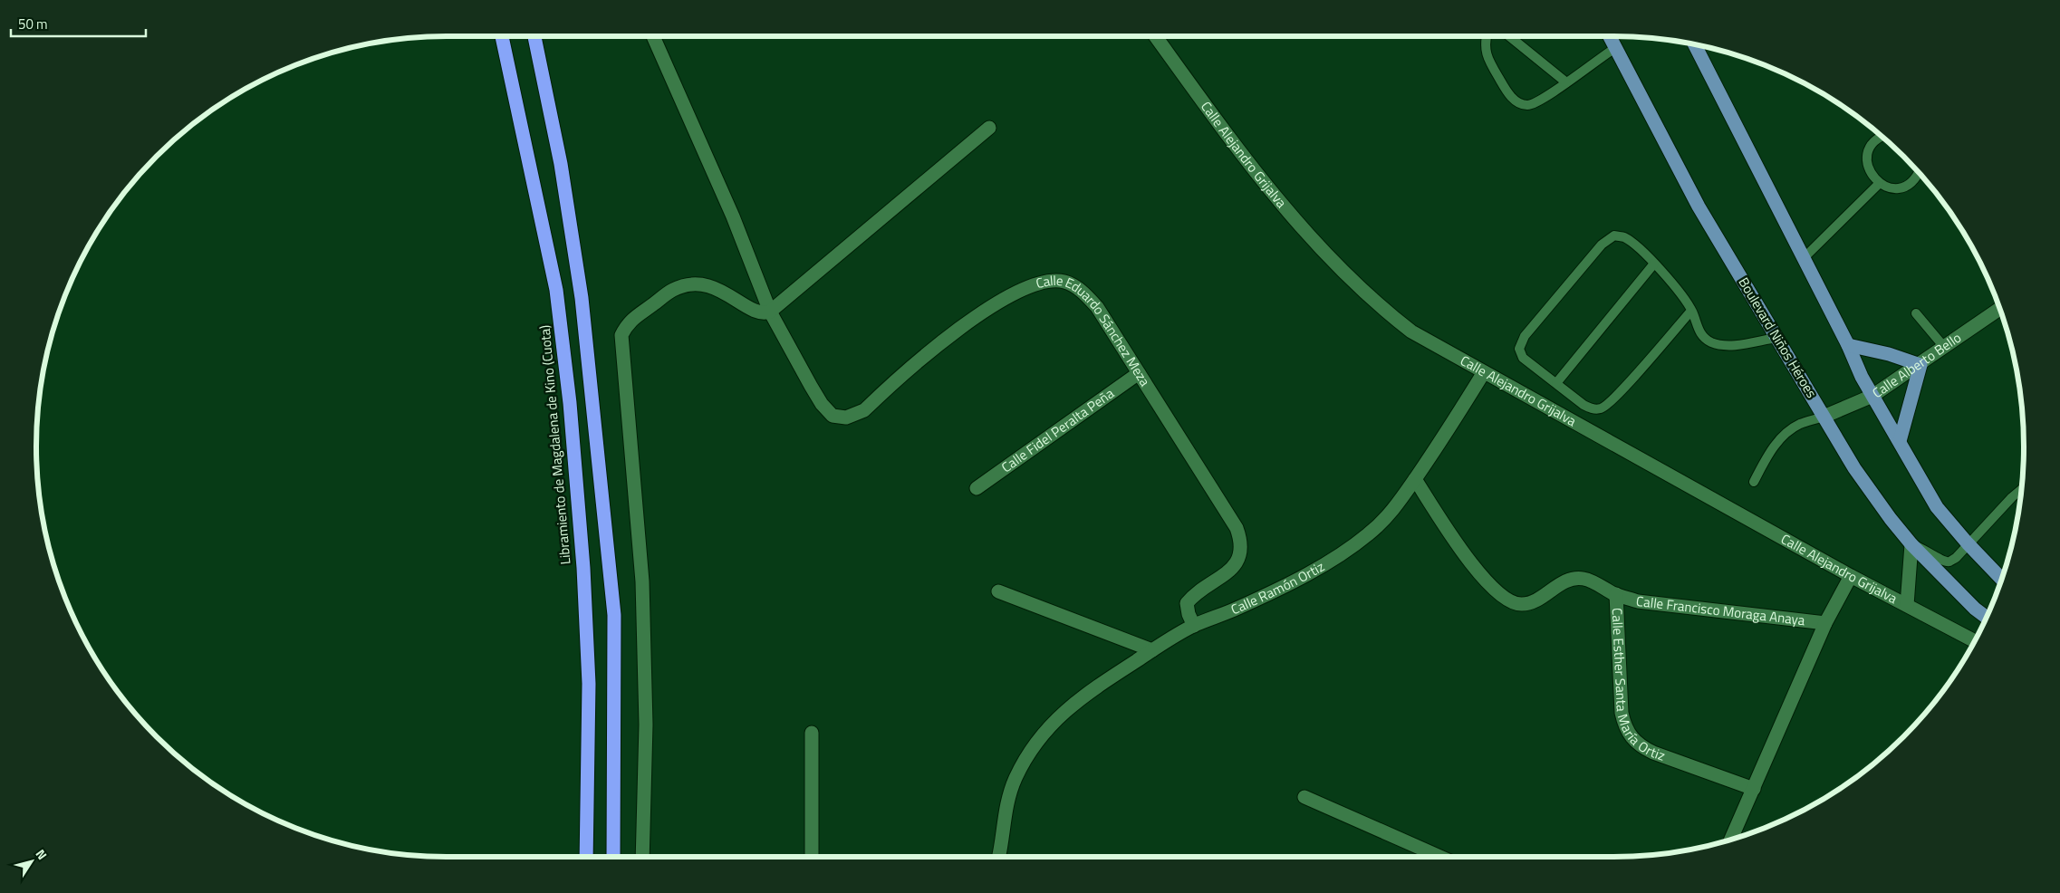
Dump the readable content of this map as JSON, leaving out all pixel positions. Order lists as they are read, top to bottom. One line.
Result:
{"streets":{"highway":["Libramiento de Magdalena de Kino (Cuota)"],"main road":["Boulevard Niños Héroes"],"street":["Calle Alejandro Grijalva","Calle Eduardo Sánchez Meza","Calle Alberto Bello","Calle Fidel Peralta Peña","Calle Ramón Ortiz","Calle Francisco Moraga Anaya","Calle Esther Santa María Ortiz"]},"crossings":[["Calle Alejandro Grijalva","Calle Ramón Ortiz"],["Boulevard Niños Héroes","Calle Alberto Bello"],["Calle Eduardo Sánchez Meza","Calle Fidel Peralta Peña"],["Calle Eduardo Sánchez Meza","Calle Ramón Ortiz"],["Calle Ramón Ortiz","Calle Francisco Moraga Anaya"],["Calle Francisco Moraga Anaya","Calle Esther Santa María Ortiz"]],"scale_bar":"50 m","north":"top right"}
